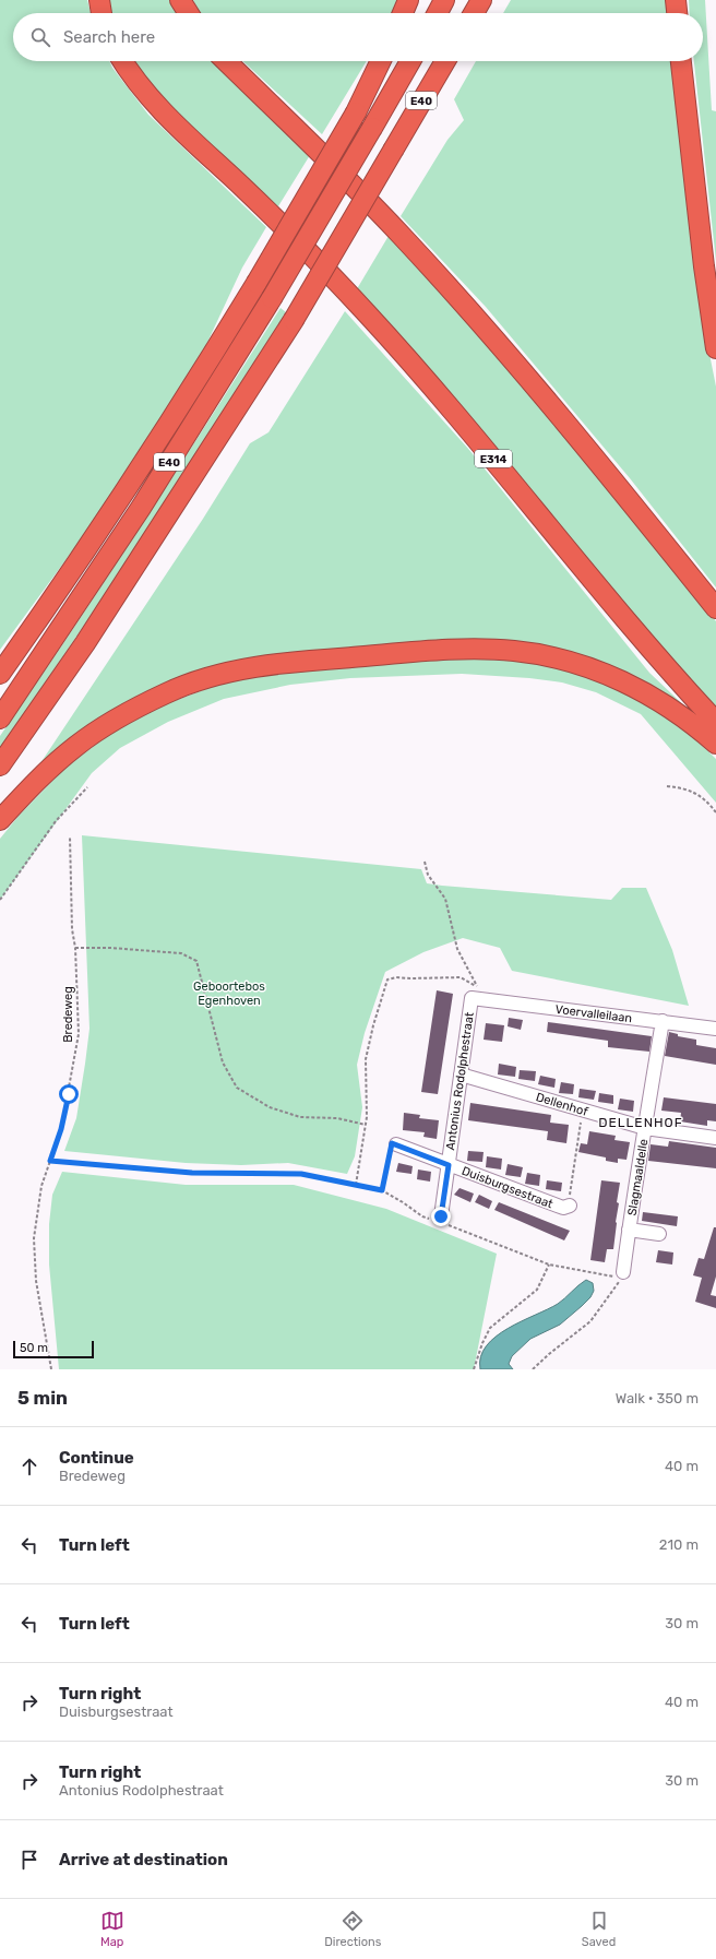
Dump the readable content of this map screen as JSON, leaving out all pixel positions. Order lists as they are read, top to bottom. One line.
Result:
{"streets":{"highway":["E40","E314"],"street":["Voervalleilaan","Antonius Rodolphestraat","Dellenhof","Slagmaaldelle","Duisburgsestraat"],"path":["Bredeweg"]},"crossings":[["Voervalleilaan","Antonius Rodolphestraat"],["Voervalleilaan","Slagmaaldelle"],["Antonius Rodolphestraat","Dellenhof"],["Antonius Rodolphestraat","Duisburgsestraat"],["Dellenhof","Slagmaaldelle"]],"districts":["DELLENHOF"],"parks":["Geboortebos Egenhoven"],"scale_bar":"50 m","page":{"search":"Search here","scale":"50 m","heading":["5 min","Walk · 350 m"],"list":[["Continue","Bredeweg","40 m"],["Turn left","210 m"],["Turn left","30 m"],["Turn right","Duisburgsestraat","40 m"],["Turn right","Antonius Rodolphestraat","30 m"],"Arrive at destination"],"nav":["Map","Directions","Saved"]}}
